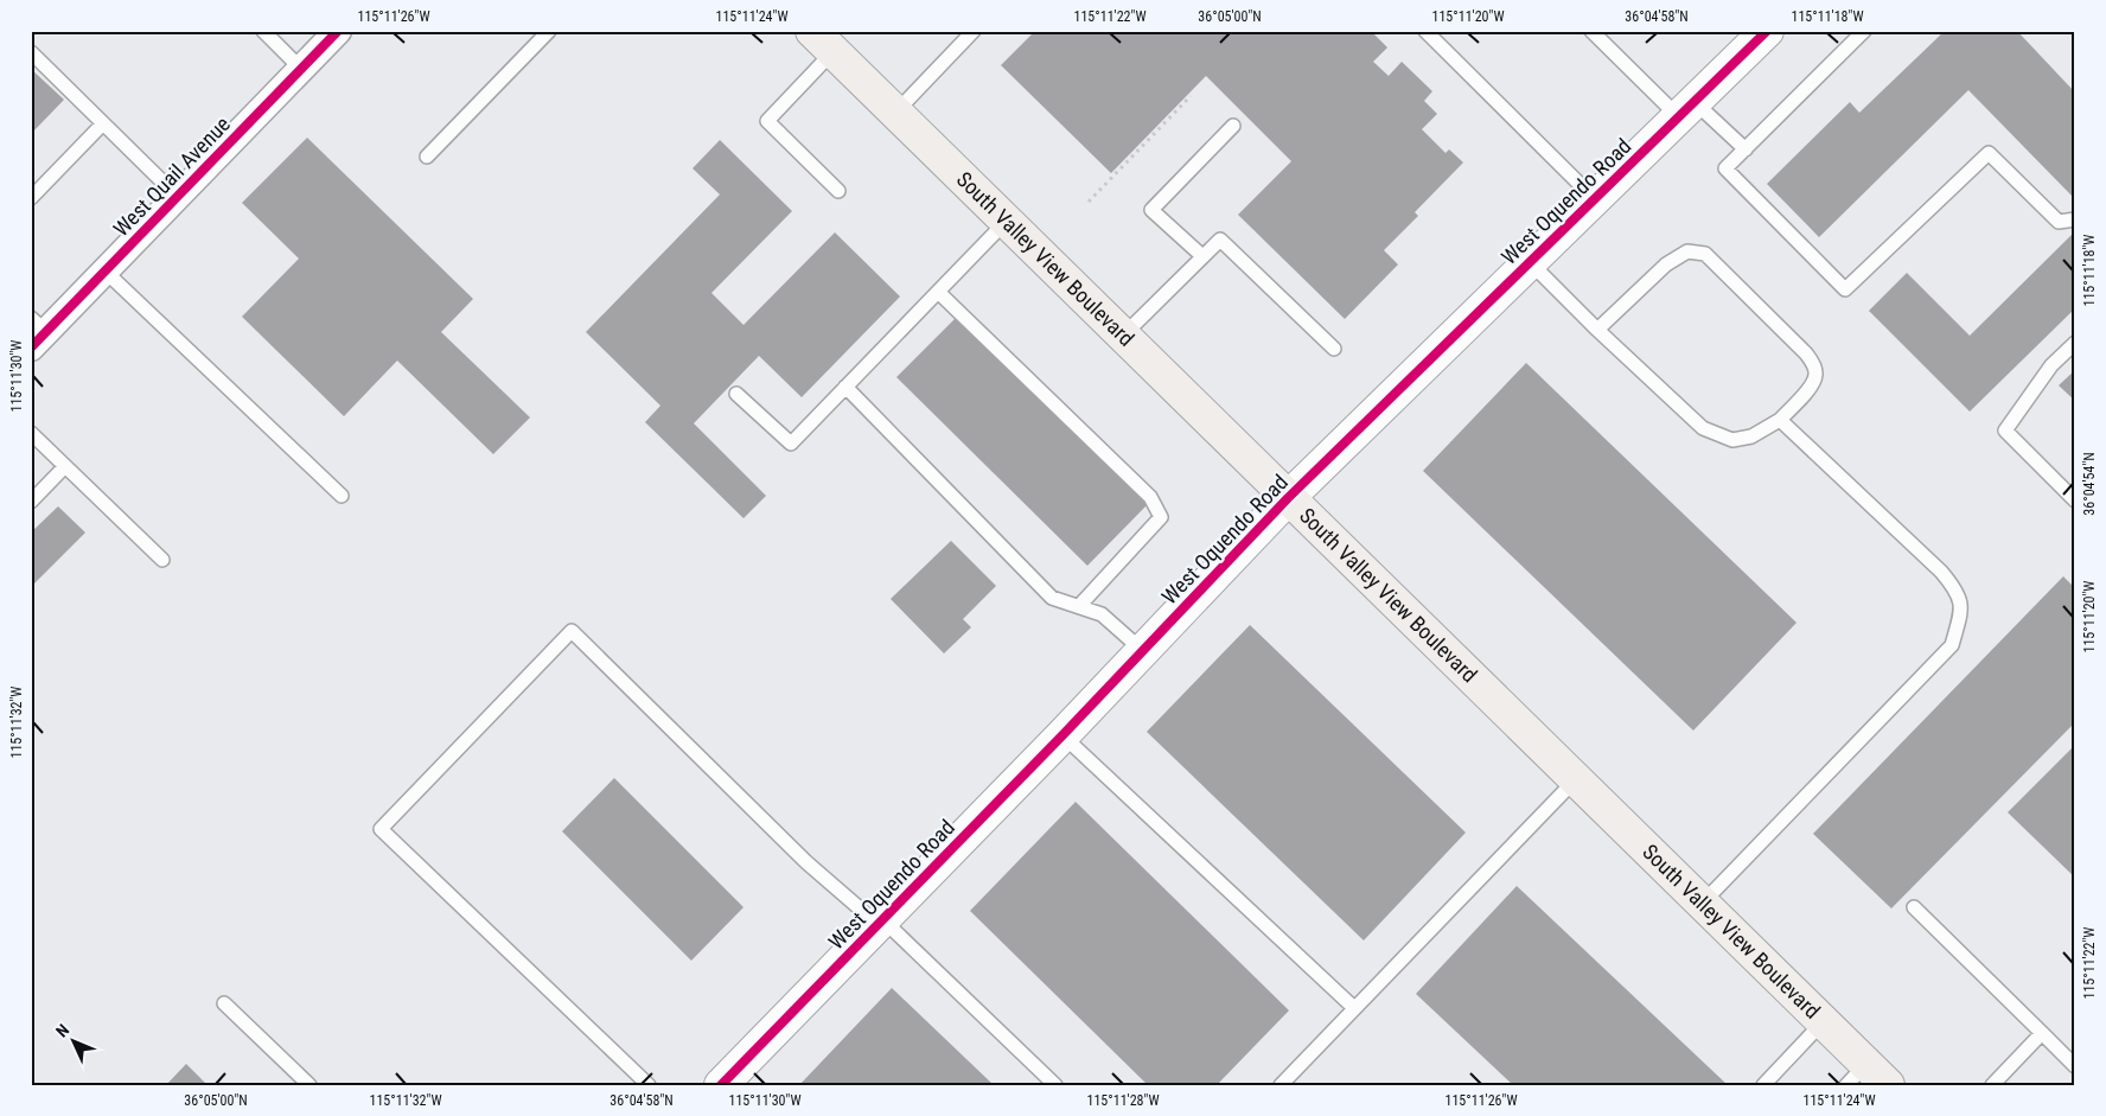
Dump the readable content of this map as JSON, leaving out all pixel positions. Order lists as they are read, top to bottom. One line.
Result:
{"streets":{"main road":["South Valley View Boulevard"],"street":["West Quail Avenue","West Oquendo Road"]},"crossings":[["West Oquendo Road","South Valley View Boulevard"]],"north":"top left","coordinates":["115°11'26\"W","115°11'24\"W","115°11'22\"W","36°05'00\"N","115°11'20\"W","36°04'58\"N","115°11'18\"W","115°11'30\"W","36°04'54\"N","115°11'32\"W","115°11'28\"W"]}
